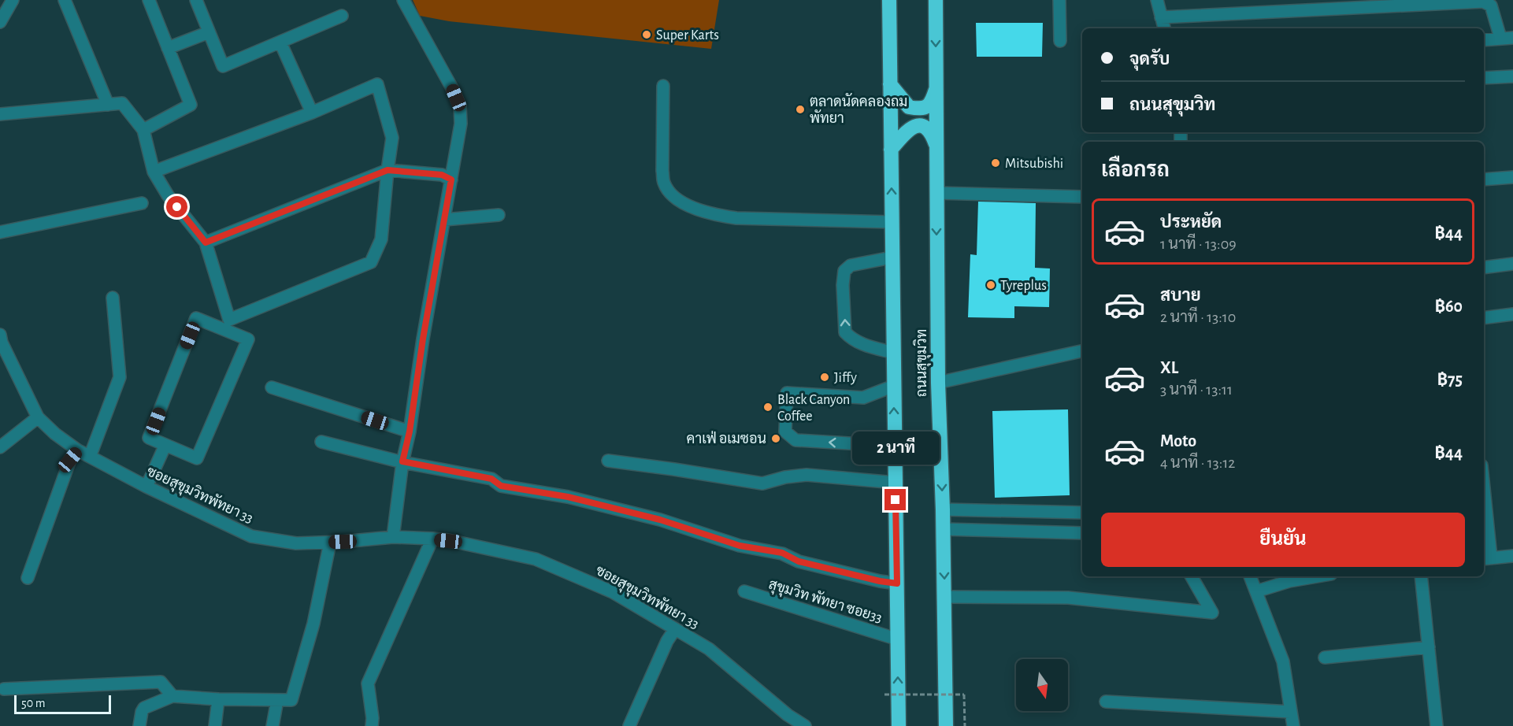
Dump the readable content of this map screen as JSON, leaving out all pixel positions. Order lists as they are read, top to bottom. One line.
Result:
{"streets":{"highway":["ถนนสุขุมวิท"],"street":["ซอยสุขุมวิทพัทยา 33","สุขุมวิท พัทยา ซอย33"]},"crossings":[["ถนนสุขุมวิท","สุขุมวิท พัทยา ซอย33"]],"places":["Super Karts","ตลาดนัดคลองถม พัทยา","Mitsubishi","Tyreplus","Jiffy","Black Canyon Coffee","คาเฟ่ อเมซอน"],"scale_bar":"50 m","north":"bottom","page":{"banner":["จุดรับ","ถนนสุขุมวิท"],"heading":"เลือกรถ","list":[{"name":"ประหยัด","note":"1 นาที · 13:09","value":"฿44"},{"name":"สบาย","note":"2 นาที · 13:10","value":"฿60"},{"name":"XL","note":"3 นาที · 13:11","value":"฿75"},{"name":"Moto","note":"4 นาที · 13:12","value":"฿44"}],"bubble":"2 นาที","buttons":"ยืนยัน","scale":"50 m"}}
